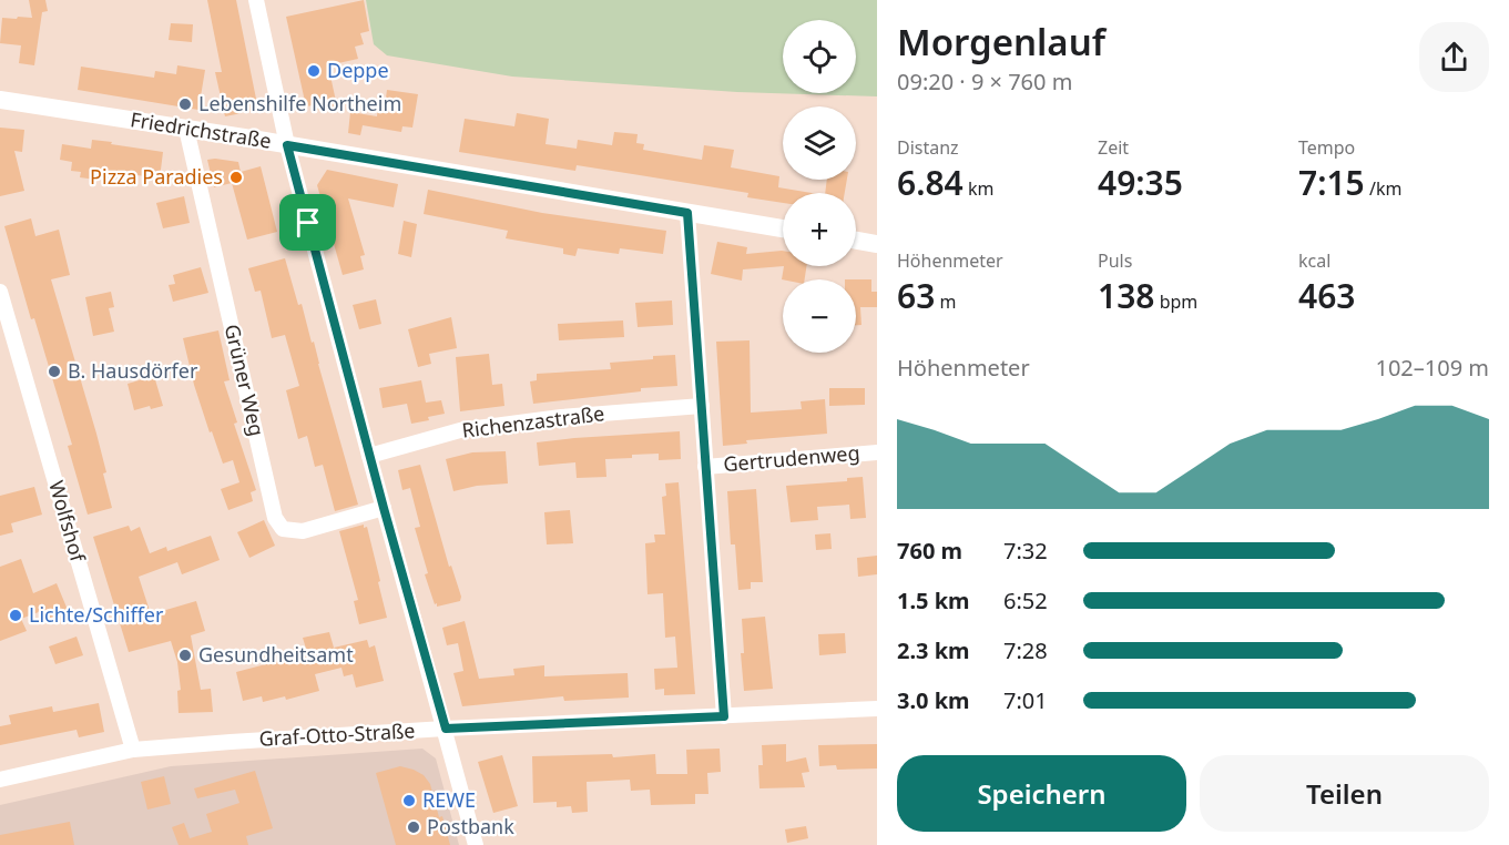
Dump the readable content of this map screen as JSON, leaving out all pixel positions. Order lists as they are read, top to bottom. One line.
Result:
{"streets":{"street":["Friedrichstraße","Grüner Weg","Richenzastraße","Gertrudenweg","Wolfshof","Graf-Otto-Straße"]},"crossings":[["Friedrichstraße","Grüner Weg"],["Wolfshof","Graf-Otto-Straße"]],"places":["Deppe","Lebenshilfe Northeim","Pizza Paradies","B. Hausdörfer","Lichte/Schiffer","Gesundheitsamt","REWE","Postbank"],"page":{"heading":["Morgenlauf","09:20 · 9 × 760 m"],"map_buttons":["+","−"],"stats":[["Distanz","6.84 km"],["Zeit","49:35"],["Tempo","7:15 /km"],["Höhenmeter","63 m"],["Puls","138 bpm"],["kcal","463"]],"chart":["Höhenmeter","102–109 m"],"list":[{"name":"760 m","note":"7:32"},{"name":"1.5 km","note":"6:52"},{"name":"2.3 km","note":"7:28"},{"name":"3.0 km","note":"7:01"}],"buttons":["Speichern","Teilen"]}}
